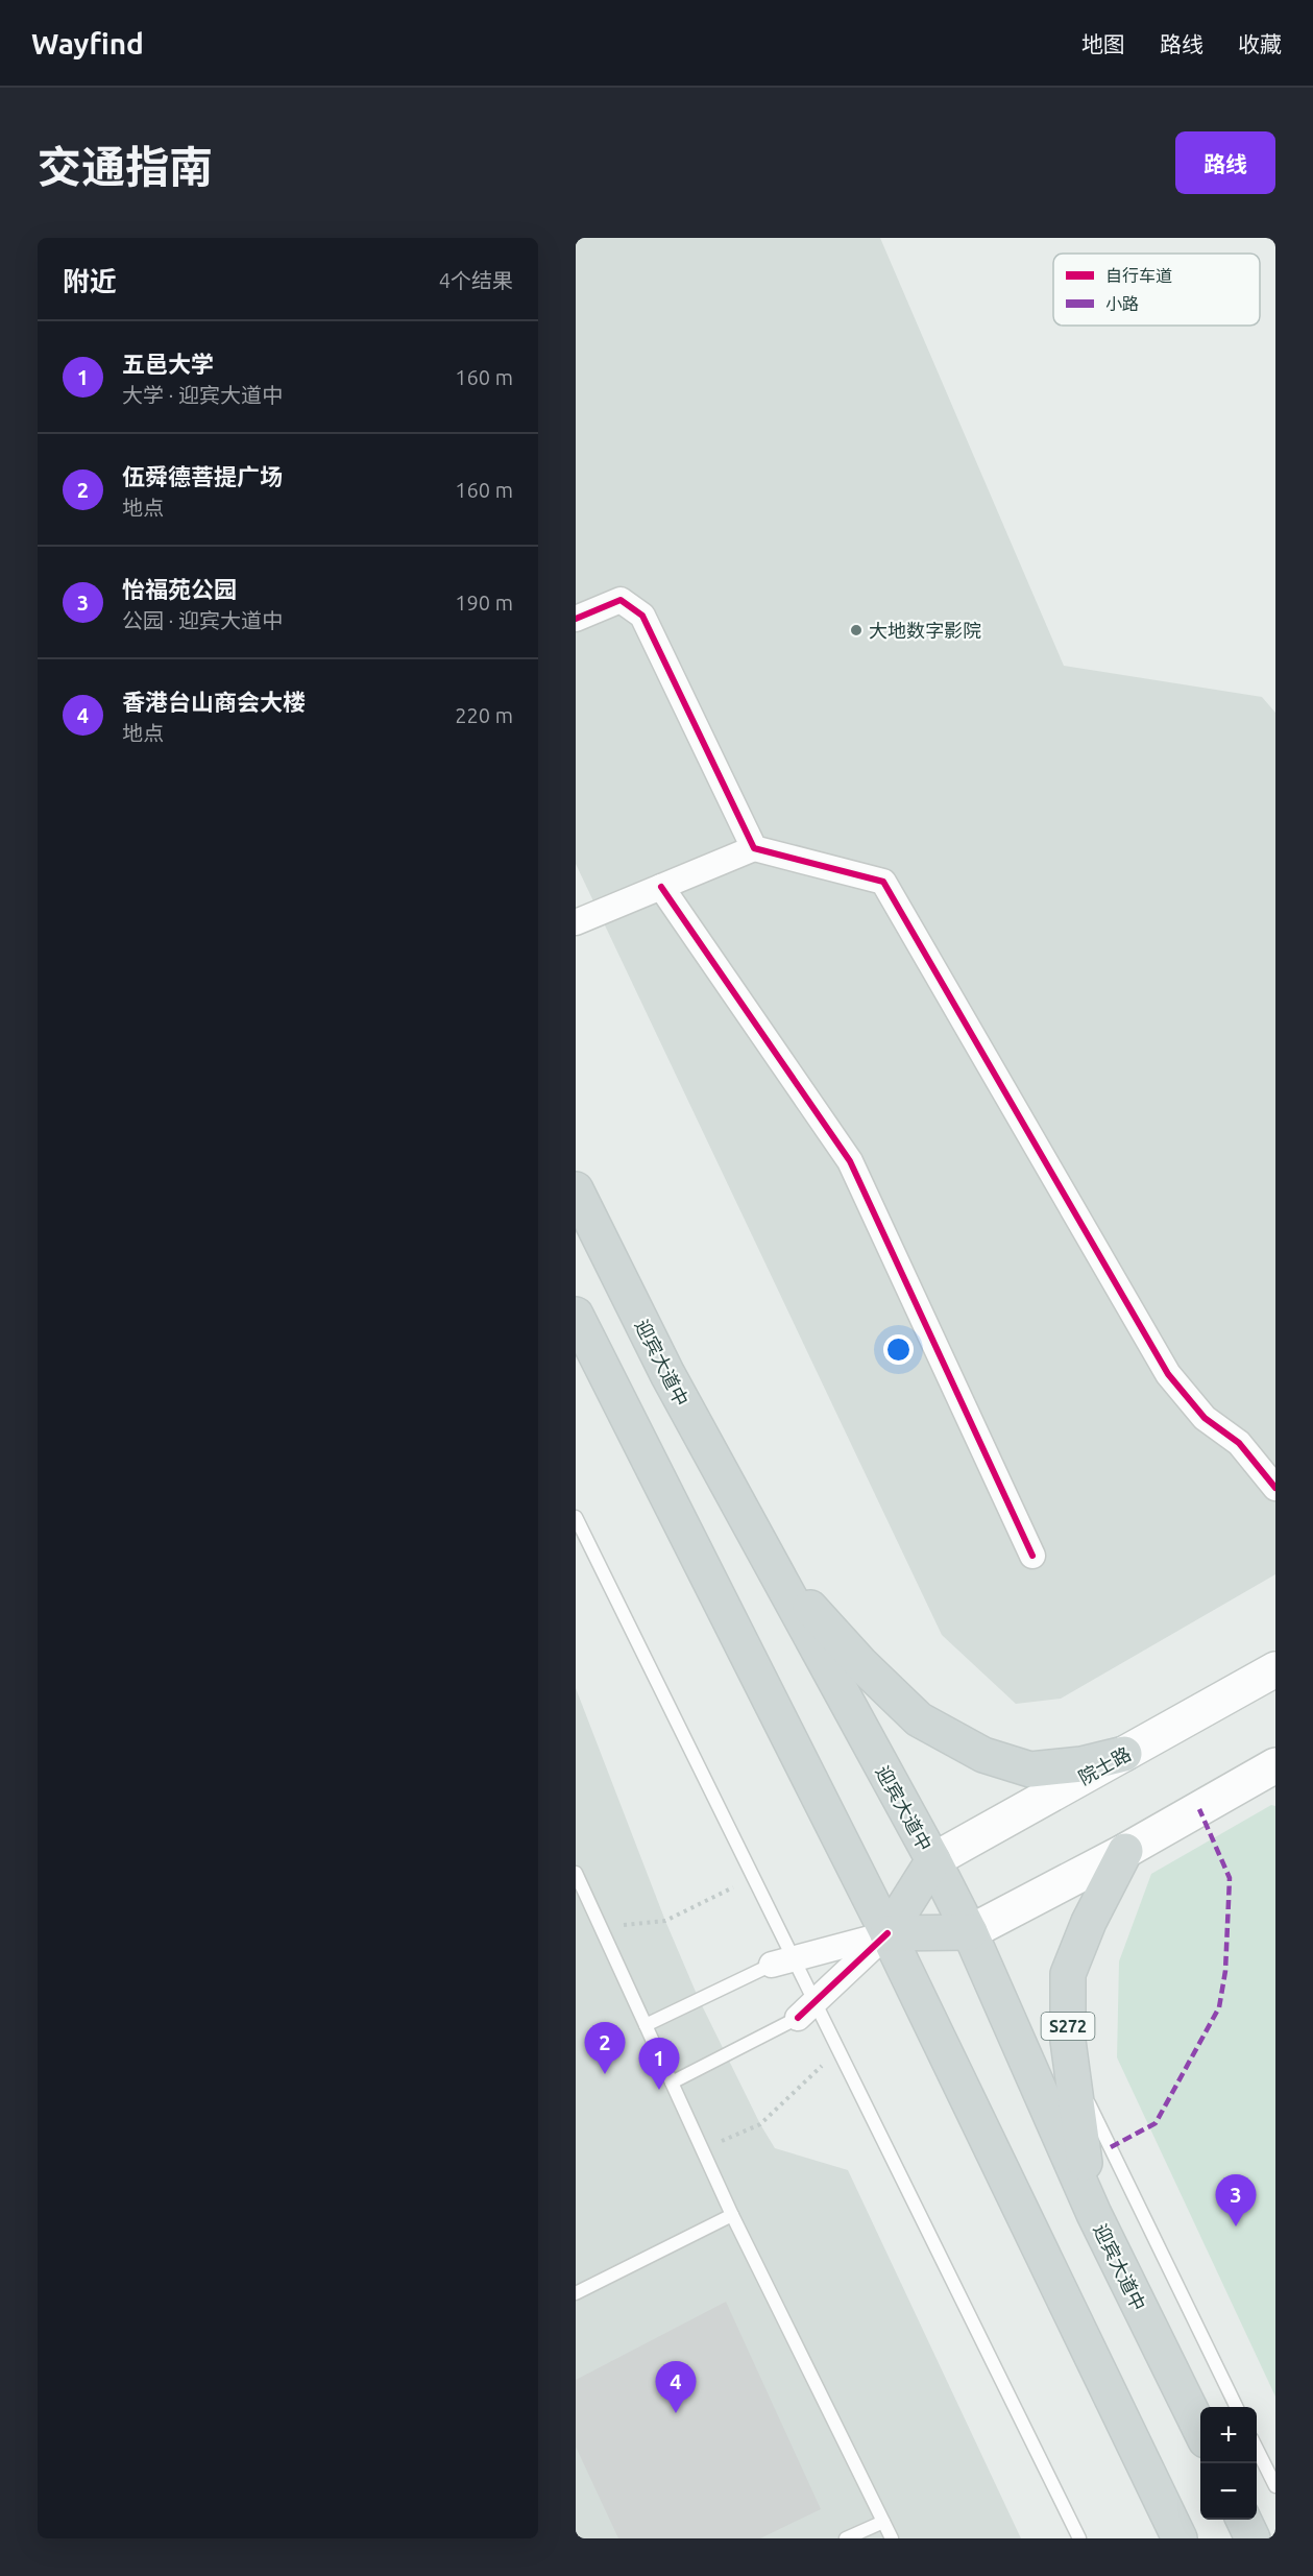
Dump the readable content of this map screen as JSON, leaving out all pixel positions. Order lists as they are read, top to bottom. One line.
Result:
{"streets":{"main road":["迎宾大道中","院士路","S272"]},"crossings":[["迎宾大道中","院士路"],["迎宾大道中","S272"]],"places":["大地数字影院"],"legend":["自行车道","小路"],"page":{"header":"Wayfind","nav":["地图","路线","收藏"],"title":"交通指南","buttons":"路线","heading":["附近","4个结果"],"list":[{"mark":"1","name":"五邑大学","note":"大学 · 迎宾大道中","value":"160 m"},{"mark":"2","name":"伍舜德菩提广场","note":"地点","value":"160 m"},{"mark":"3","name":"怡福苑公园","note":"公园 · 迎宾大道中","value":"190 m"},{"mark":"4","name":"香港台山商会大楼","note":"地点","value":"220 m"}],"pins":["2","1","3","4"],"map_buttons":["+","−"]}}
